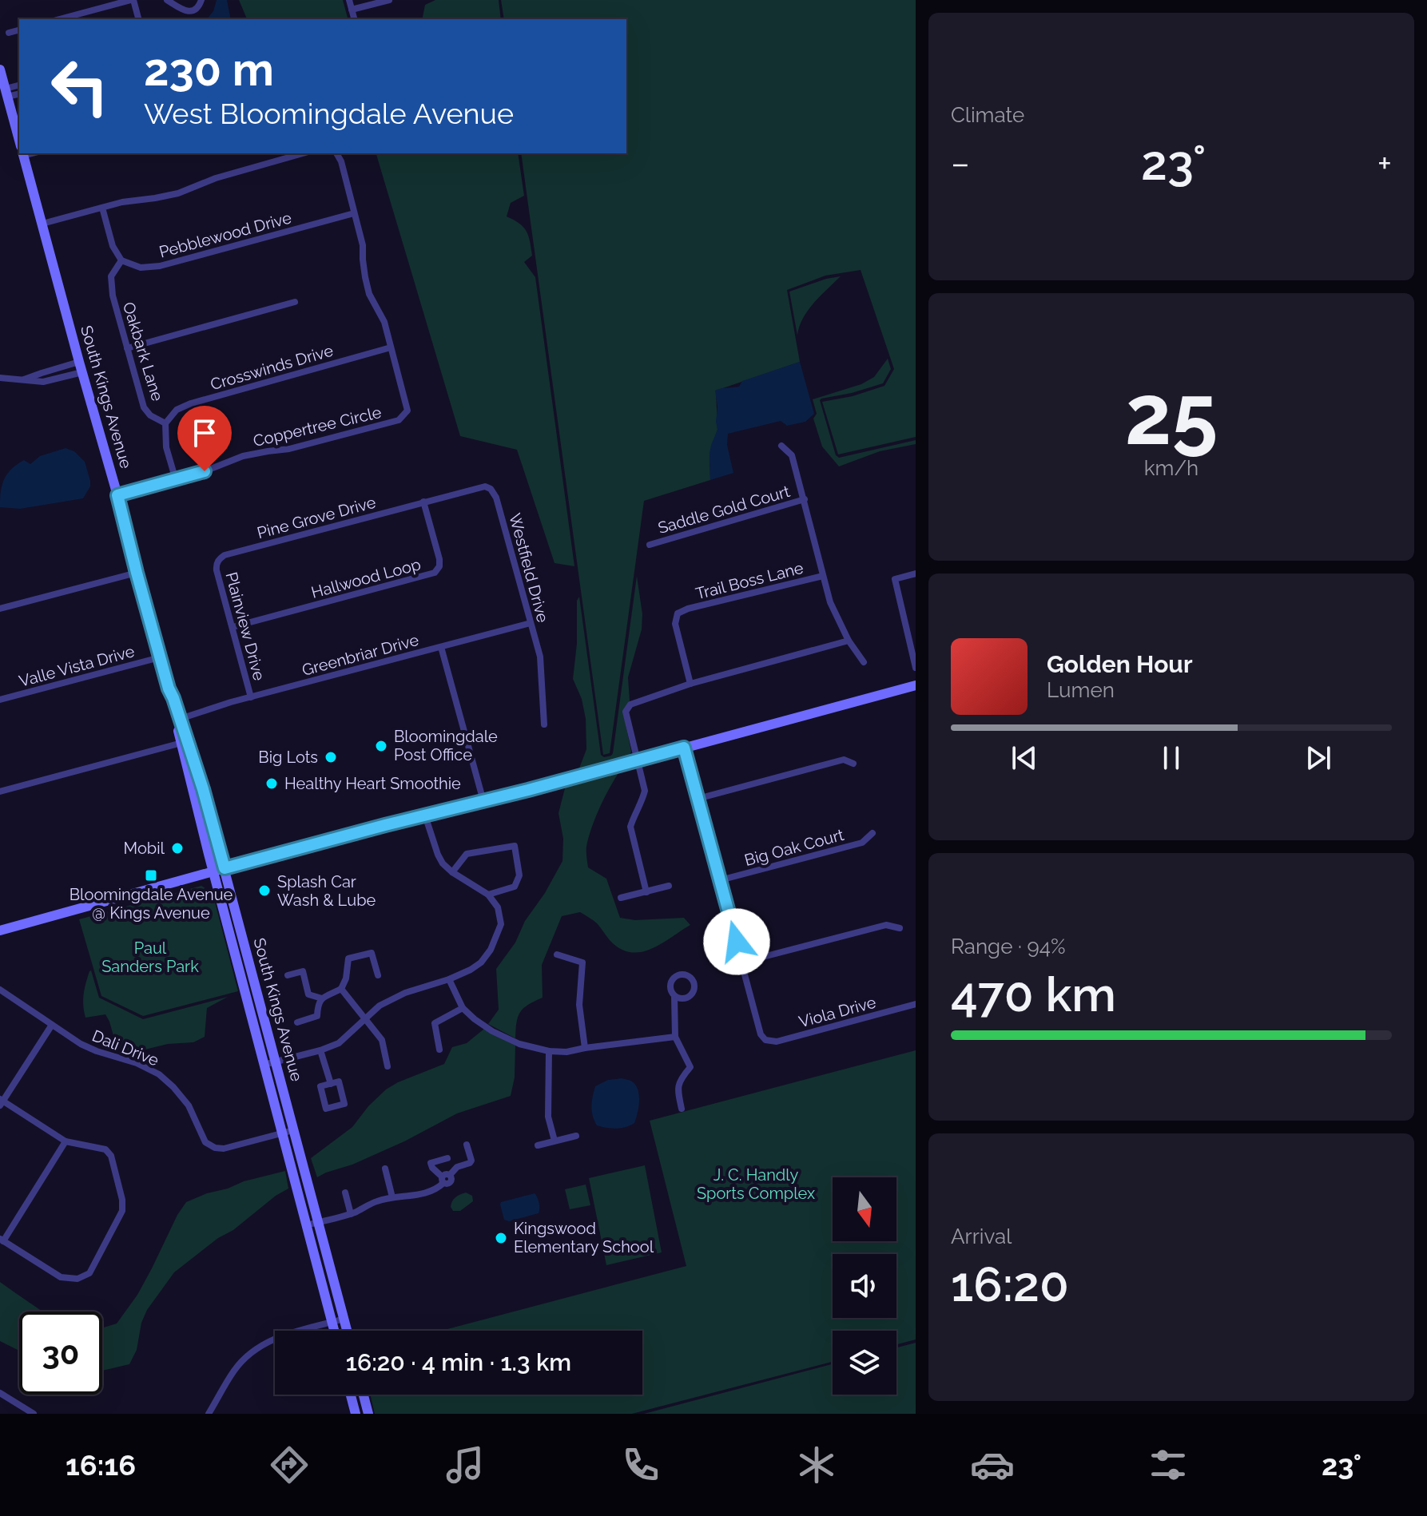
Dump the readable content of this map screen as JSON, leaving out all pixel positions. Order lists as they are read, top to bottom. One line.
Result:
{"streets":{"main road":["South Kings Avenue"],"street":["Pebblewood Drive","Oakbark Lane","Crosswinds Drive","Coppertree Circle","Saddle Gold Court","Pine Grove Drive","Westfield Drive","Hallwood Loop","Trail Boss Lane","Plainview Drive","Greenbriar Drive","Valle Vista Drive","Big Oak Court","Viola Drive","Dali Drive"]},"crossings":[["Pebblewood Drive","Oakbark Lane"],["Pebblewood Drive","Coppertree Circle"],["Oakbark Lane","Crosswinds Drive"],["Crosswinds Drive","Coppertree Circle"],["South Kings Avenue","Coppertree Circle"],["South Kings Avenue","Greenbriar Drive"],["South Kings Avenue","Valle Vista Drive"],["South Kings Avenue","Dali Drive"],["Pine Grove Drive","Westfield Drive"],["Pine Grove Drive","Hallwood Loop"],["Pine Grove Drive","Plainview Drive"],["Westfield Drive","Hallwood Loop"],["Westfield Drive","Greenbriar Drive"],["Hallwood Loop","Plainview Drive"],["Plainview Drive","Greenbriar Drive"]],"parks":["Paul Sanders Park","J. C. Handly Sports Complex"],"places":{"other":["Bloomingdale Post Office","Big Lots","Healthy Heart Smoothie","Mobil","Splash Car Wash & Lube","Kingswood Elementary School"],"transit":["Bloomingdale Avenue @ Kings Avenue"]},"north":"bottom","page":{"tile":["Climate",["25","km/h"],["Range · 94%","470 km"],["Arrival","16:20"]],"turn":["230 m","West Bloomingdale Avenue"],"heat":["−","23°","+"],"song":["Golden Hour","Lumen"],"limit":"30","trip":"16:20 · 4 min · 1.3 km","tabs":["16:16","23°"]}}
